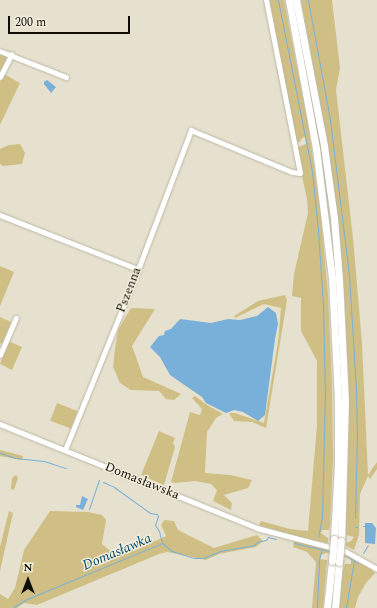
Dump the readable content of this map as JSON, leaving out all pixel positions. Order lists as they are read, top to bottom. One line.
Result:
{"streets":{"street":["Pszenna","Domasławska"]},"crossings":[["Pszenna","Domasławska"]],"water":["Domasławka"],"scale_bar":"200 m","north":"top"}
